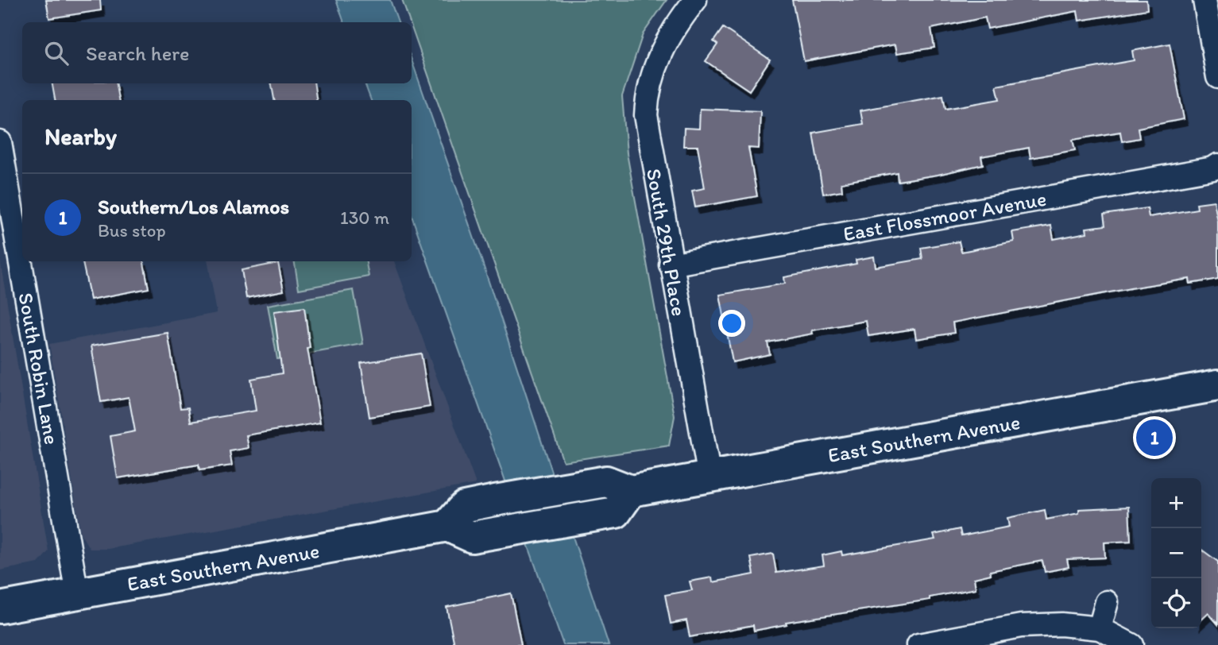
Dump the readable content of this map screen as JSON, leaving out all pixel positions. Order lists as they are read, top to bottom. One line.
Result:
{"streets":{"main road":["East Southern Avenue"],"street":["East Flossmoor Avenue","South 29th Place","South Robin Lane"]},"crossings":[["East Flossmoor Avenue","South 29th Place"],["South 29th Place","East Southern Avenue"],["South Robin Lane","East Southern Avenue"]],"page":{"search":"Search here","heading":"Nearby","list":[{"mark":"1","name":"Southern/Los Alamos","note":"Bus stop","value":"130 m"}],"pins":"1","map_buttons":["+","−"]}}
